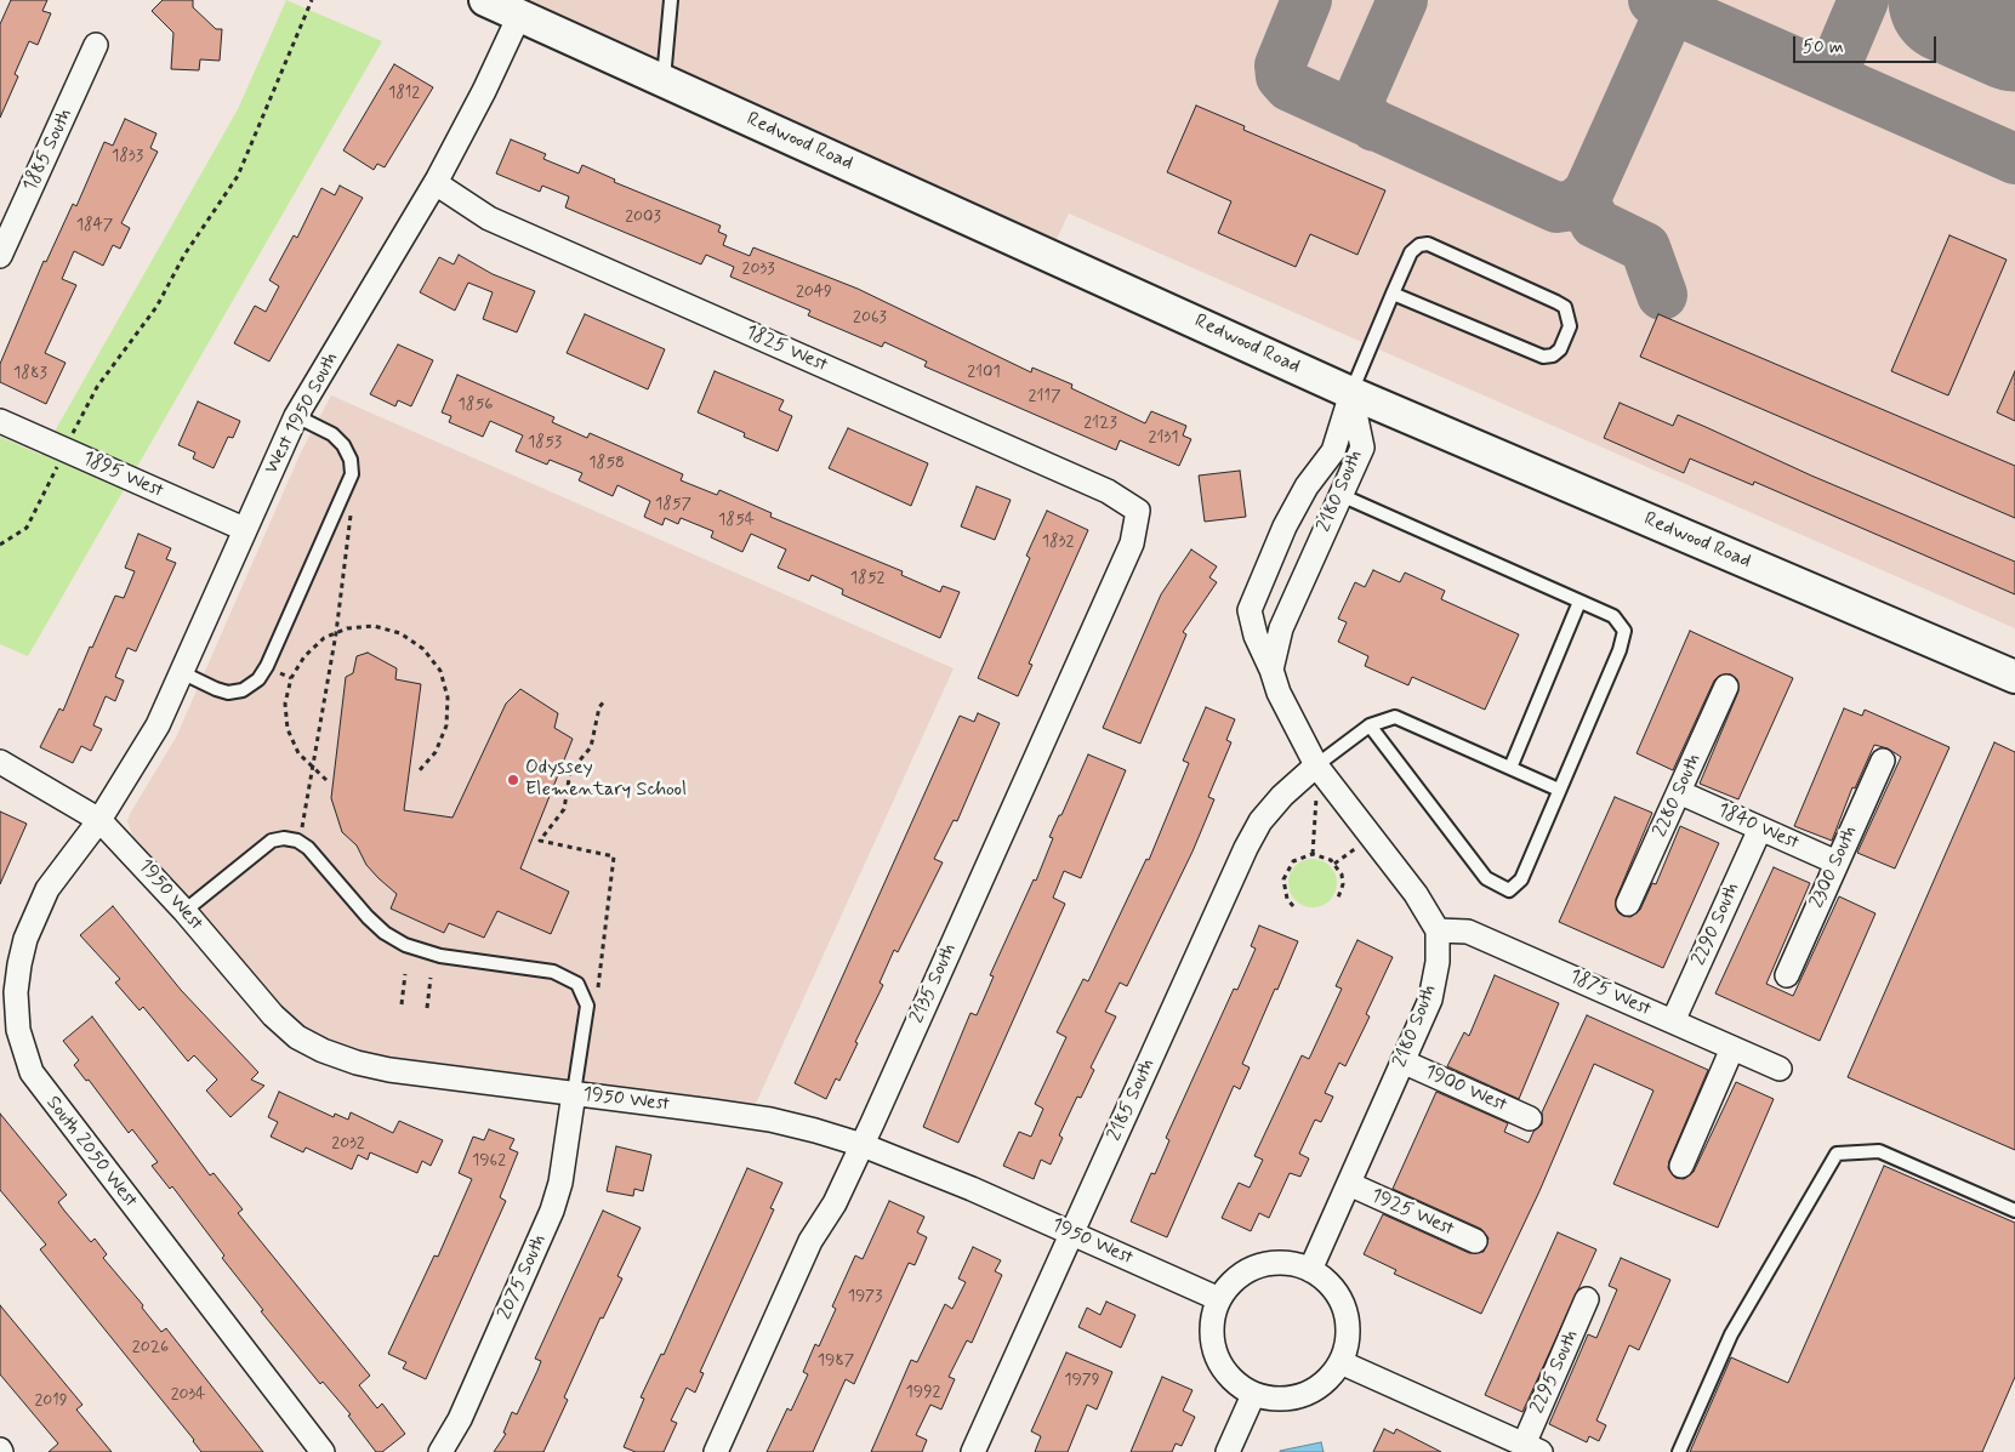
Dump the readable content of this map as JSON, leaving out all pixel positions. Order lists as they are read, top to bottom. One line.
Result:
{"streets":{"main road":["Redwood Road"],"street":["1885 South","1825 West","West 1950 South","1895 West","2180 South","2280 South","1840 West","2300 South","1950 West","2290 South","2135 South","1875 West","1900 West","2185 South","South 2050 West","1925 West","2075 South","2295 South"]},"crossings":[["Redwood Road","West 1950 South"],["Redwood Road","2180 South"],["1825 West","West 1950 South"],["1825 West","2135 South"],["West 1950 South","1895 West"],["West 1950 South","1950 West"],["West 1950 South","South 2050 West"],["2180 South","1950 West"],["2180 South","1875 West"],["2180 South","1900 West"],["2180 South","2185 South"],["2180 South","1925 West"],["2280 South","1840 West"],["1840 West","2300 South"],["1840 West","2290 South"],["1950 West","2135 South"],["1950 West","2185 South"],["1950 West","South 2050 West"],["1950 West","2075 South"],["2290 South","1875 West"]],"places":["Odyssey Elementary School"],"house_numbers":["1812","1833","2003","1847","2033","2049","2063","2101","1883","2117","1856","2123","2131","1853","1858","1857","1854","1832","1852","2032","1962","1973","2026","1987","1979","1992","2034","2019"],"scale_bar":"50 m"}
